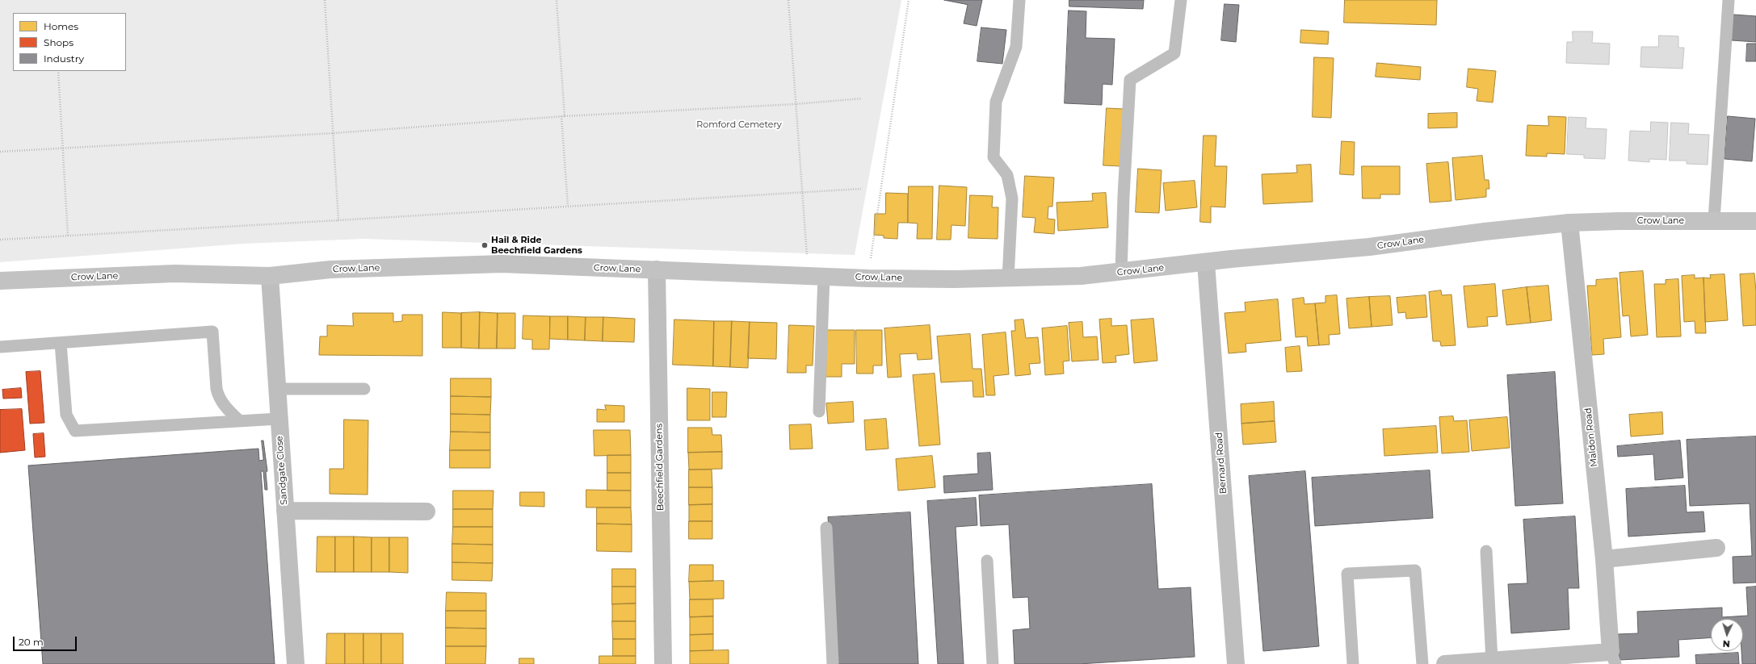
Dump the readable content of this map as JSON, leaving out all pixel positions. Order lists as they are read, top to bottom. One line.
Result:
{"streets":{"street":["Crow Lane","Maldon Road","Bernard Road","Beechfield Gardens","Sandgate Close"]},"crossings":[["Crow Lane","Maldon Road"],["Crow Lane","Bernard Road"],["Crow Lane","Beechfield Gardens"],["Crow Lane","Sandgate Close"]],"parks":["Romford Cemetery"],"places":["Hail & Ride Beechfield Gardens"],"legend":["Homes","Shops","Industry"],"scale_bar":"20 m","north":"bottom"}
